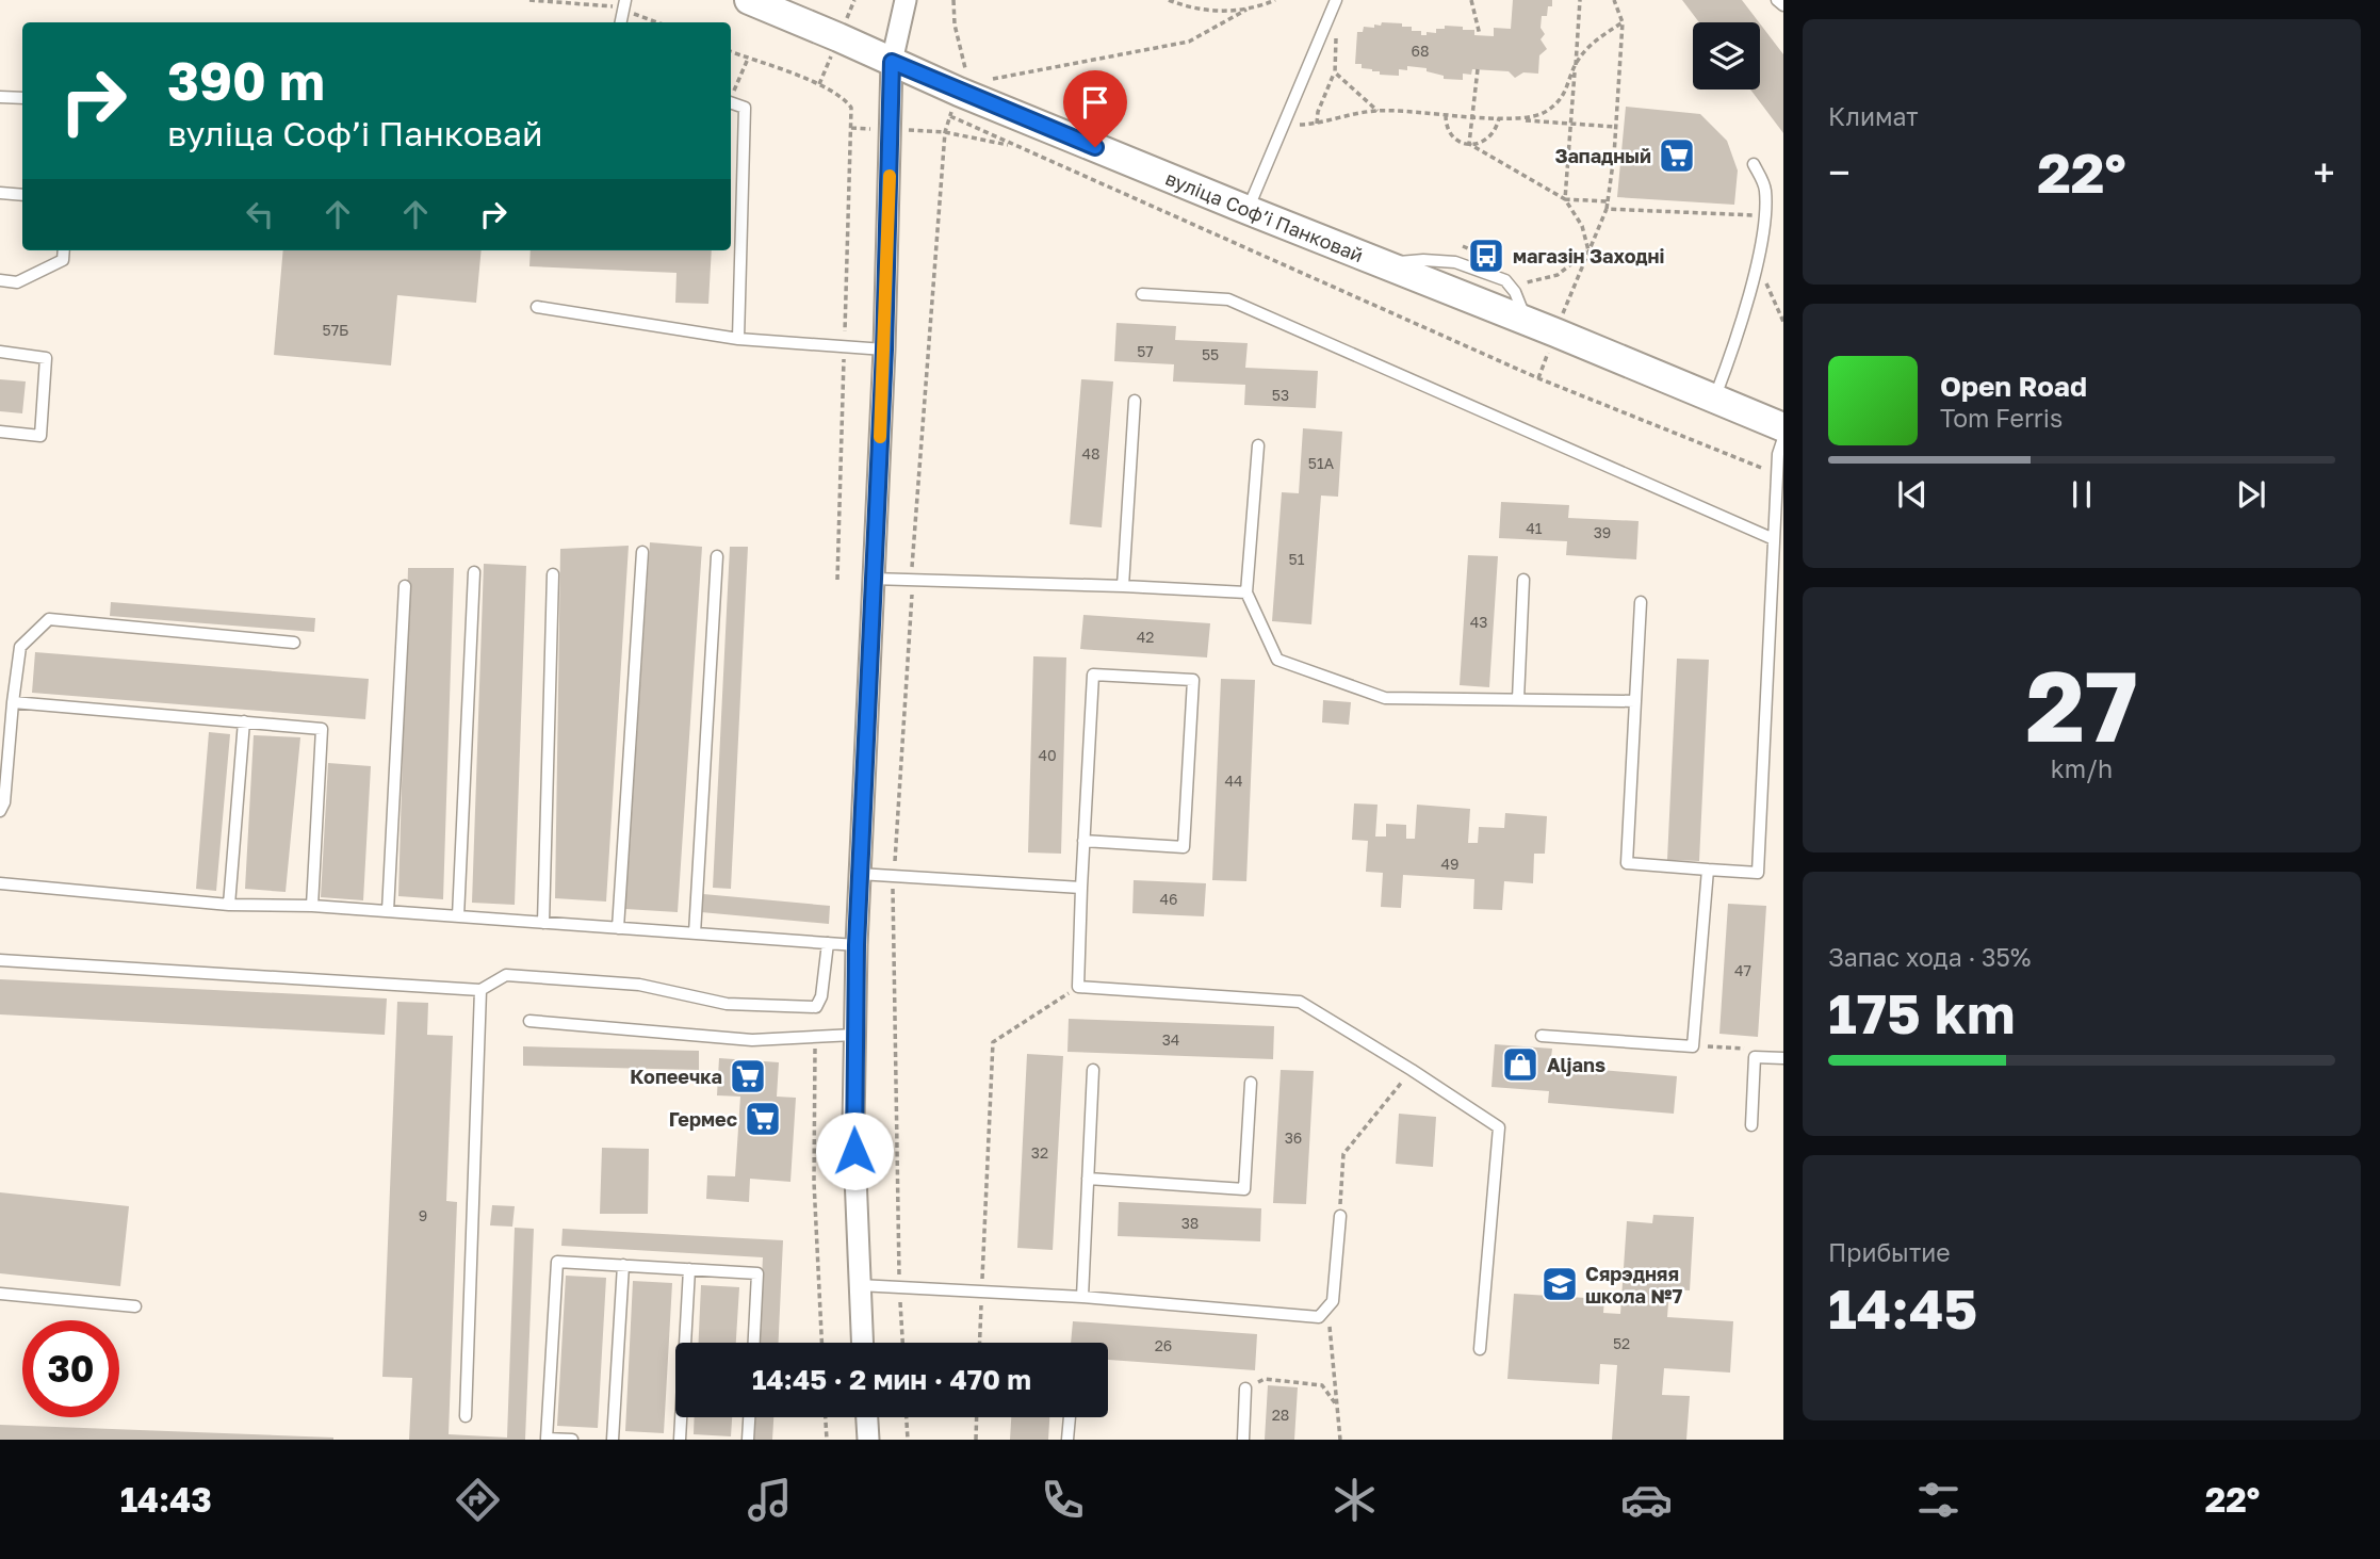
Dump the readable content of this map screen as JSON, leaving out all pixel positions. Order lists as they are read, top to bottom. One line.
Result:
{"streets":{"main road":["вуліца Софʼі Панковай"]},"places":{"supermarket":["Западный","Копеечка","Гермес"],"bus stop":["магазін Заходні"],"shop":["Aljans"],"school or university":["Сярэдняя школа №7"]},"house_numbers":["68","57Б","57","55","53","48","51А","41","39","51","43","42","40","44","49","46","47","34","36","32","9","38","52","26","28"],"page":{"tile":["Климат",["27","km/h"],["Запас хода · 35%","175 km"],["Прибытие","14:45"]],"turn":["390 m","вуліца Софʼі Панковай"],"heat":["−","22°","+"],"song":["Open Road","Tom Ferris"],"limit":"30","trip":"14:45 · 2 мин · 470 m","tabs":["14:43","22°"]}}
